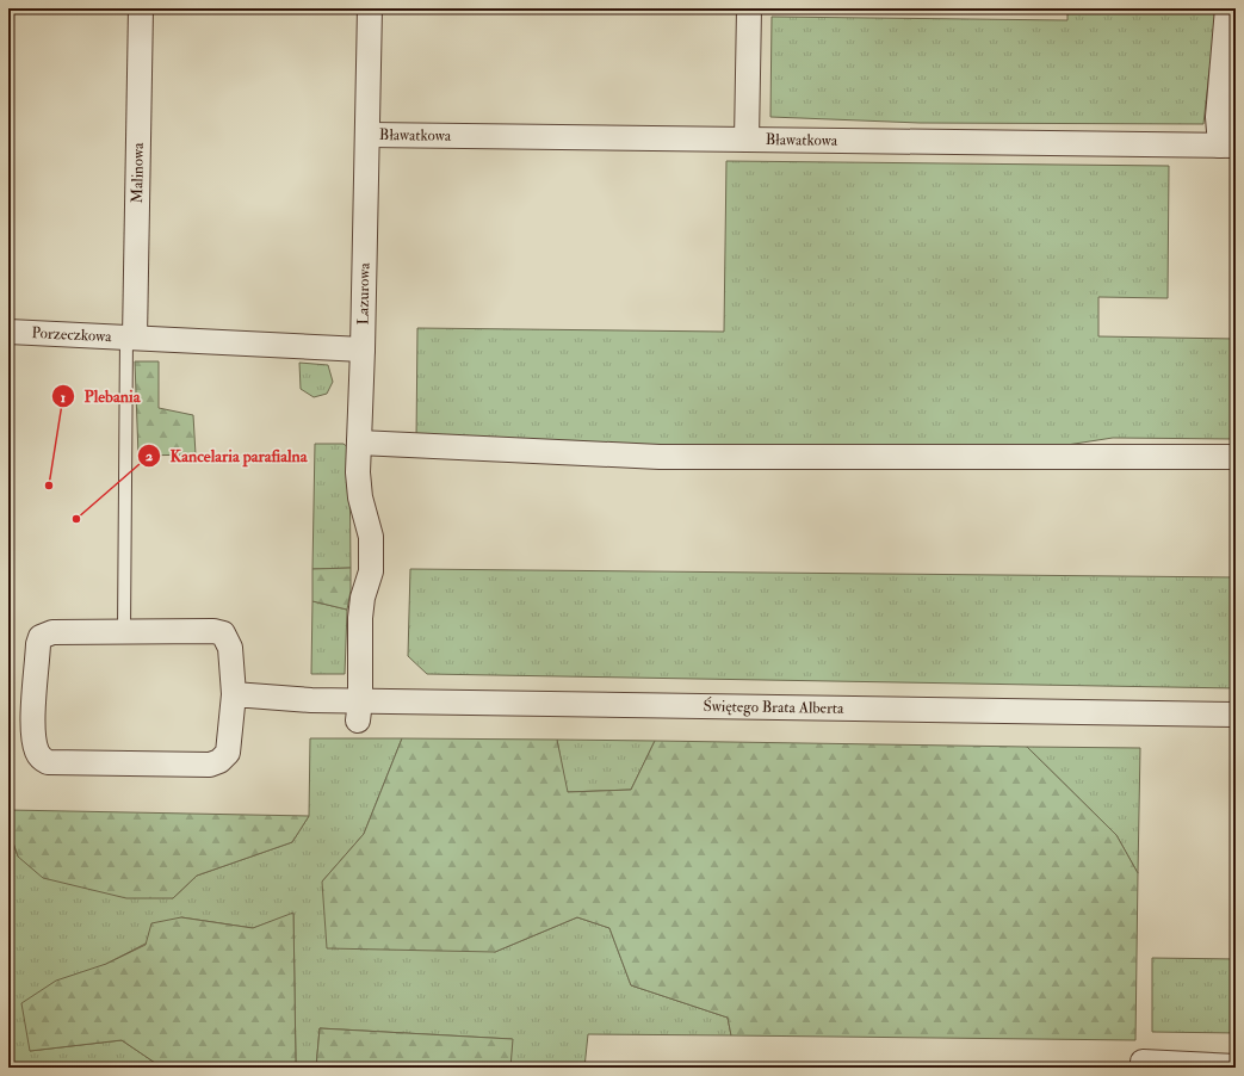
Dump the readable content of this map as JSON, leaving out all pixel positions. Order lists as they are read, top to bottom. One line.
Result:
{"streets":{"street":["Bławatkowa","Malinowa","Lazurowa","Porzeczkowa","Świętego Brata Alberta"]},"crossings":[["Bławatkowa","Lazurowa"],["Malinowa","Porzeczkowa"],["Lazurowa","Świętego Brata Alberta"]],"places":["Plebania","Kancelaria parafialna"]}
